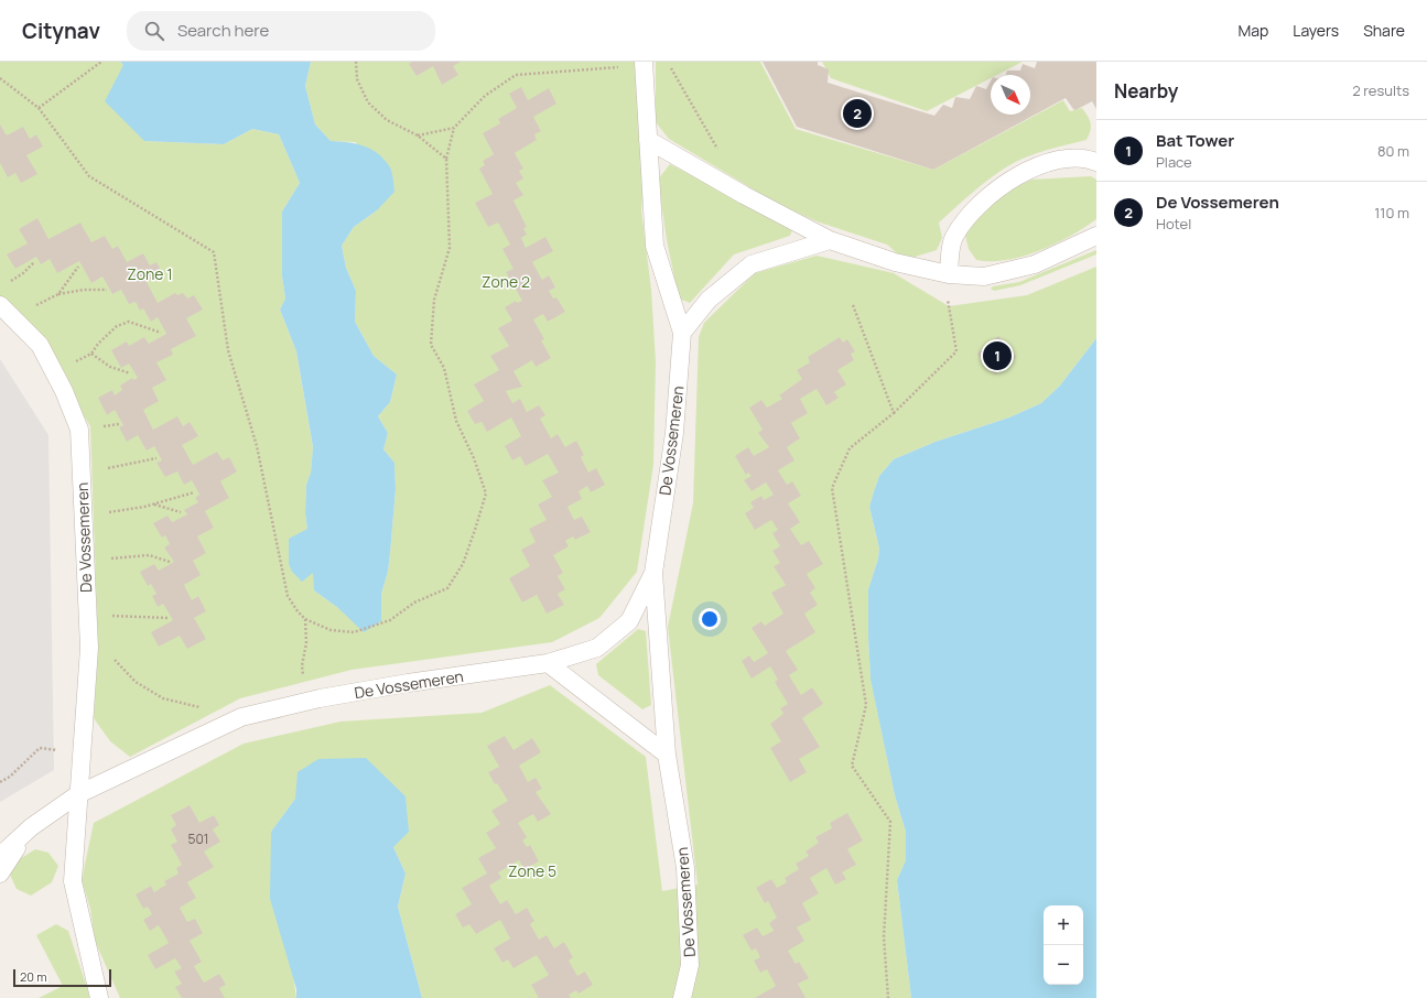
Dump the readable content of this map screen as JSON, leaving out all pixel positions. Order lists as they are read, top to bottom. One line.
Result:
{"streets":{"lane":["De Vossemeren"]},"parks":["Zone 1","Zone 2","Zone 5"],"house_numbers":["501"],"scale_bar":"20 m","north":"bottom right","page":{"header":"Citynav","search":"Search here","nav":["Map","Layers","Share"],"heading":["Nearby","2 results"],"pins":["2","1"],"list":[{"mark":"1","name":"Bat Tower","note":"Place","value":"80 m"},{"mark":"2","name":"De Vossemeren","note":"Hotel","value":"110 m"}],"map_buttons":["+","−"],"scale":"20 m"}}
